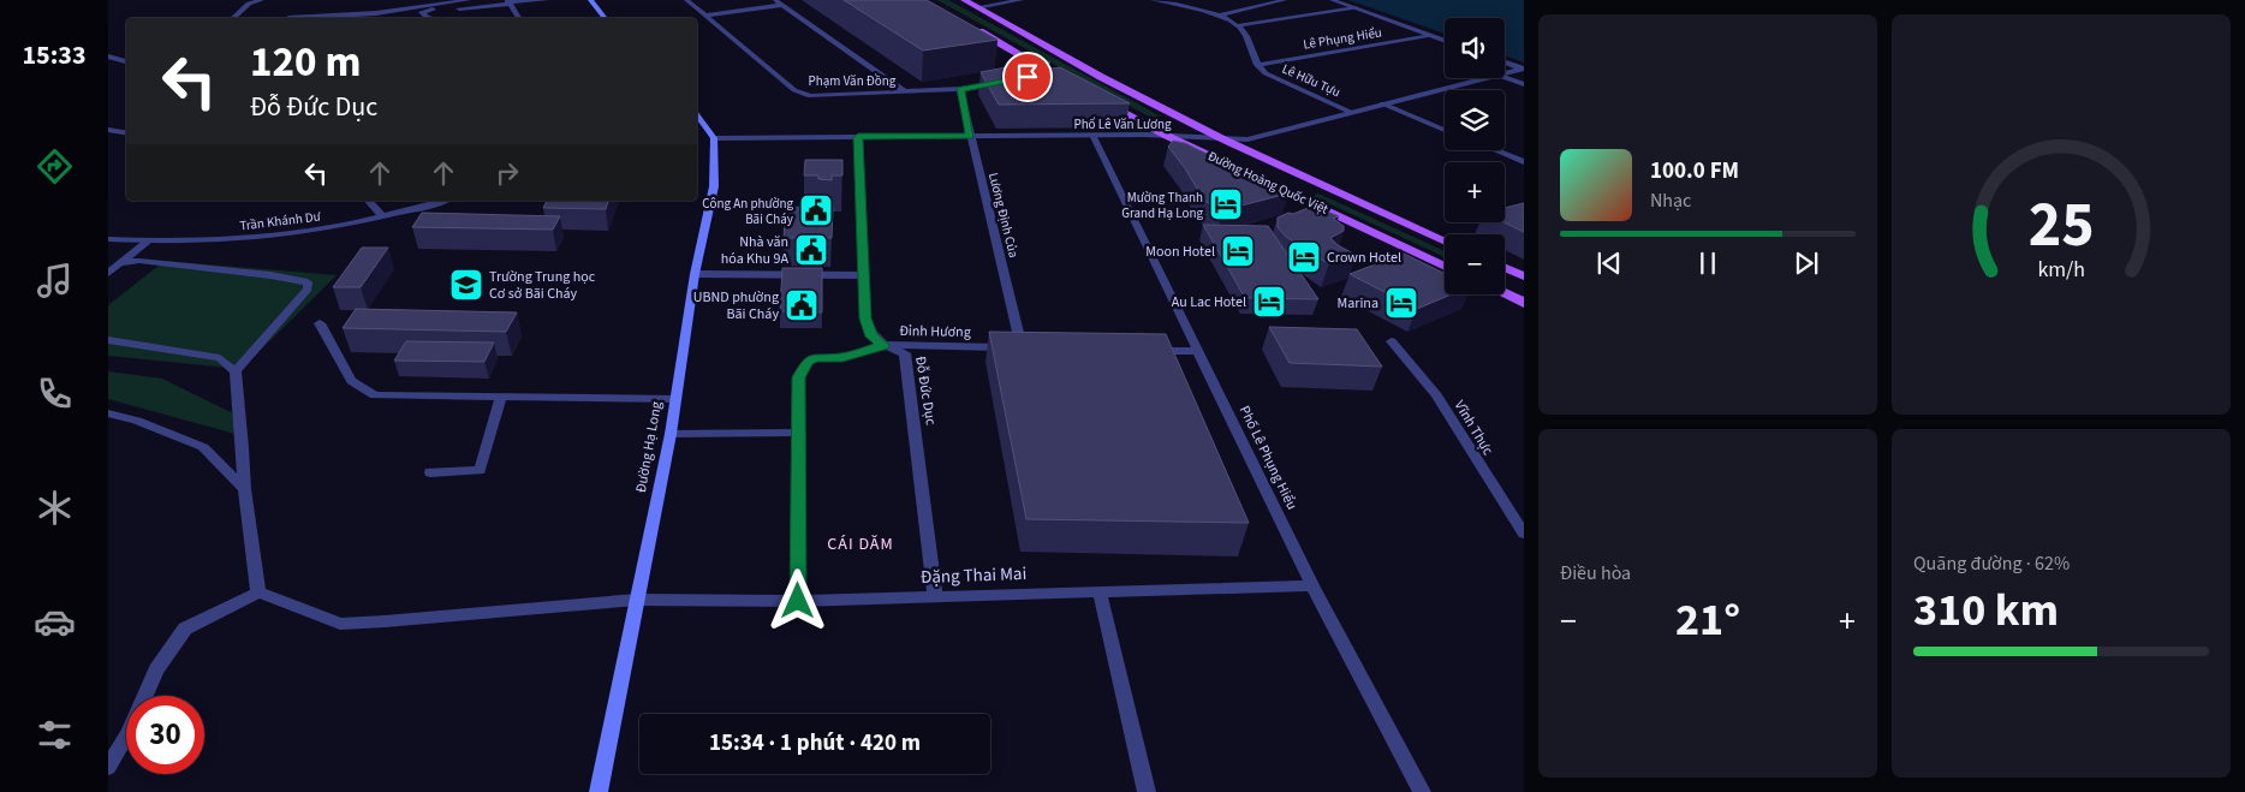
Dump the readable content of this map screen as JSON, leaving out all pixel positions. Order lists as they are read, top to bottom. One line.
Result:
{"streets":{"main road":["Đường Hoàng Quốc Việt","Đường Hạ Long"],"street":["Lê Phụng Hiểu","Phạm Văn Đồng","Lê Hữu Tựu","Phố Lê Văn Lương","Lương Định Của","Trần Khánh Dư","Đỉnh Hương","Đỗ Đức Dục","Vĩnh Thực","Phố Lê Phụng Hiểu","Đặng Thai Mai"]},"crossings":[["Lê Phụng Hiểu","Lê Hữu Tựu"],["Phạm Văn Đồng","Lương Định Của"],["Lê Hữu Tựu","Phố Lê Văn Lương"],["Phố Lê Văn Lương","Đường Hoàng Quốc Việt"],["Phố Lê Văn Lương","Lương Định Của"],["Phố Lê Văn Lương","Đỗ Đức Dục"],["Phố Lê Văn Lương","Đường Hạ Long"],["Phố Lê Văn Lương","Phố Lê Phụng Hiểu"],["Lương Định Của","Đỉnh Hương"],["Đỉnh Hương","Đỗ Đức Dục"],["Đỉnh Hương","Đặng Thai Mai"],["Đỗ Đức Dục","Đặng Thai Mai"],["Đường Hạ Long","Đặng Thai Mai"],["Phố Lê Phụng Hiểu","Đặng Thai Mai"]],"districts":["CÁI DĂM"],"places":{"hotel":["Mường Thanh Grand Hạ Long","Moon Hotel","Crown Hotel","Au Lac Hotel","Marina"],"public building":["Công An phường Bãi Cháy","Nhà văn hóa Khu 9A","UBND phường Bãi Cháy"],"school or university":["Trường Trung học Cơ sở Bãi Cháy"]},"page":{"tabs":"15:33","map_buttons":["+","−"],"turn":["120 m","Đỗ Đức Dục"],"song":["100.0 FM","Nhạc"],"tile":["Điều hòa",["Quãng đường · 62%","310 km"]],"heat":["−","21°","+"],"limit":"30","trip":"15:34 · 1 phút · 420 m","gauge":["25","km/h"]}}
